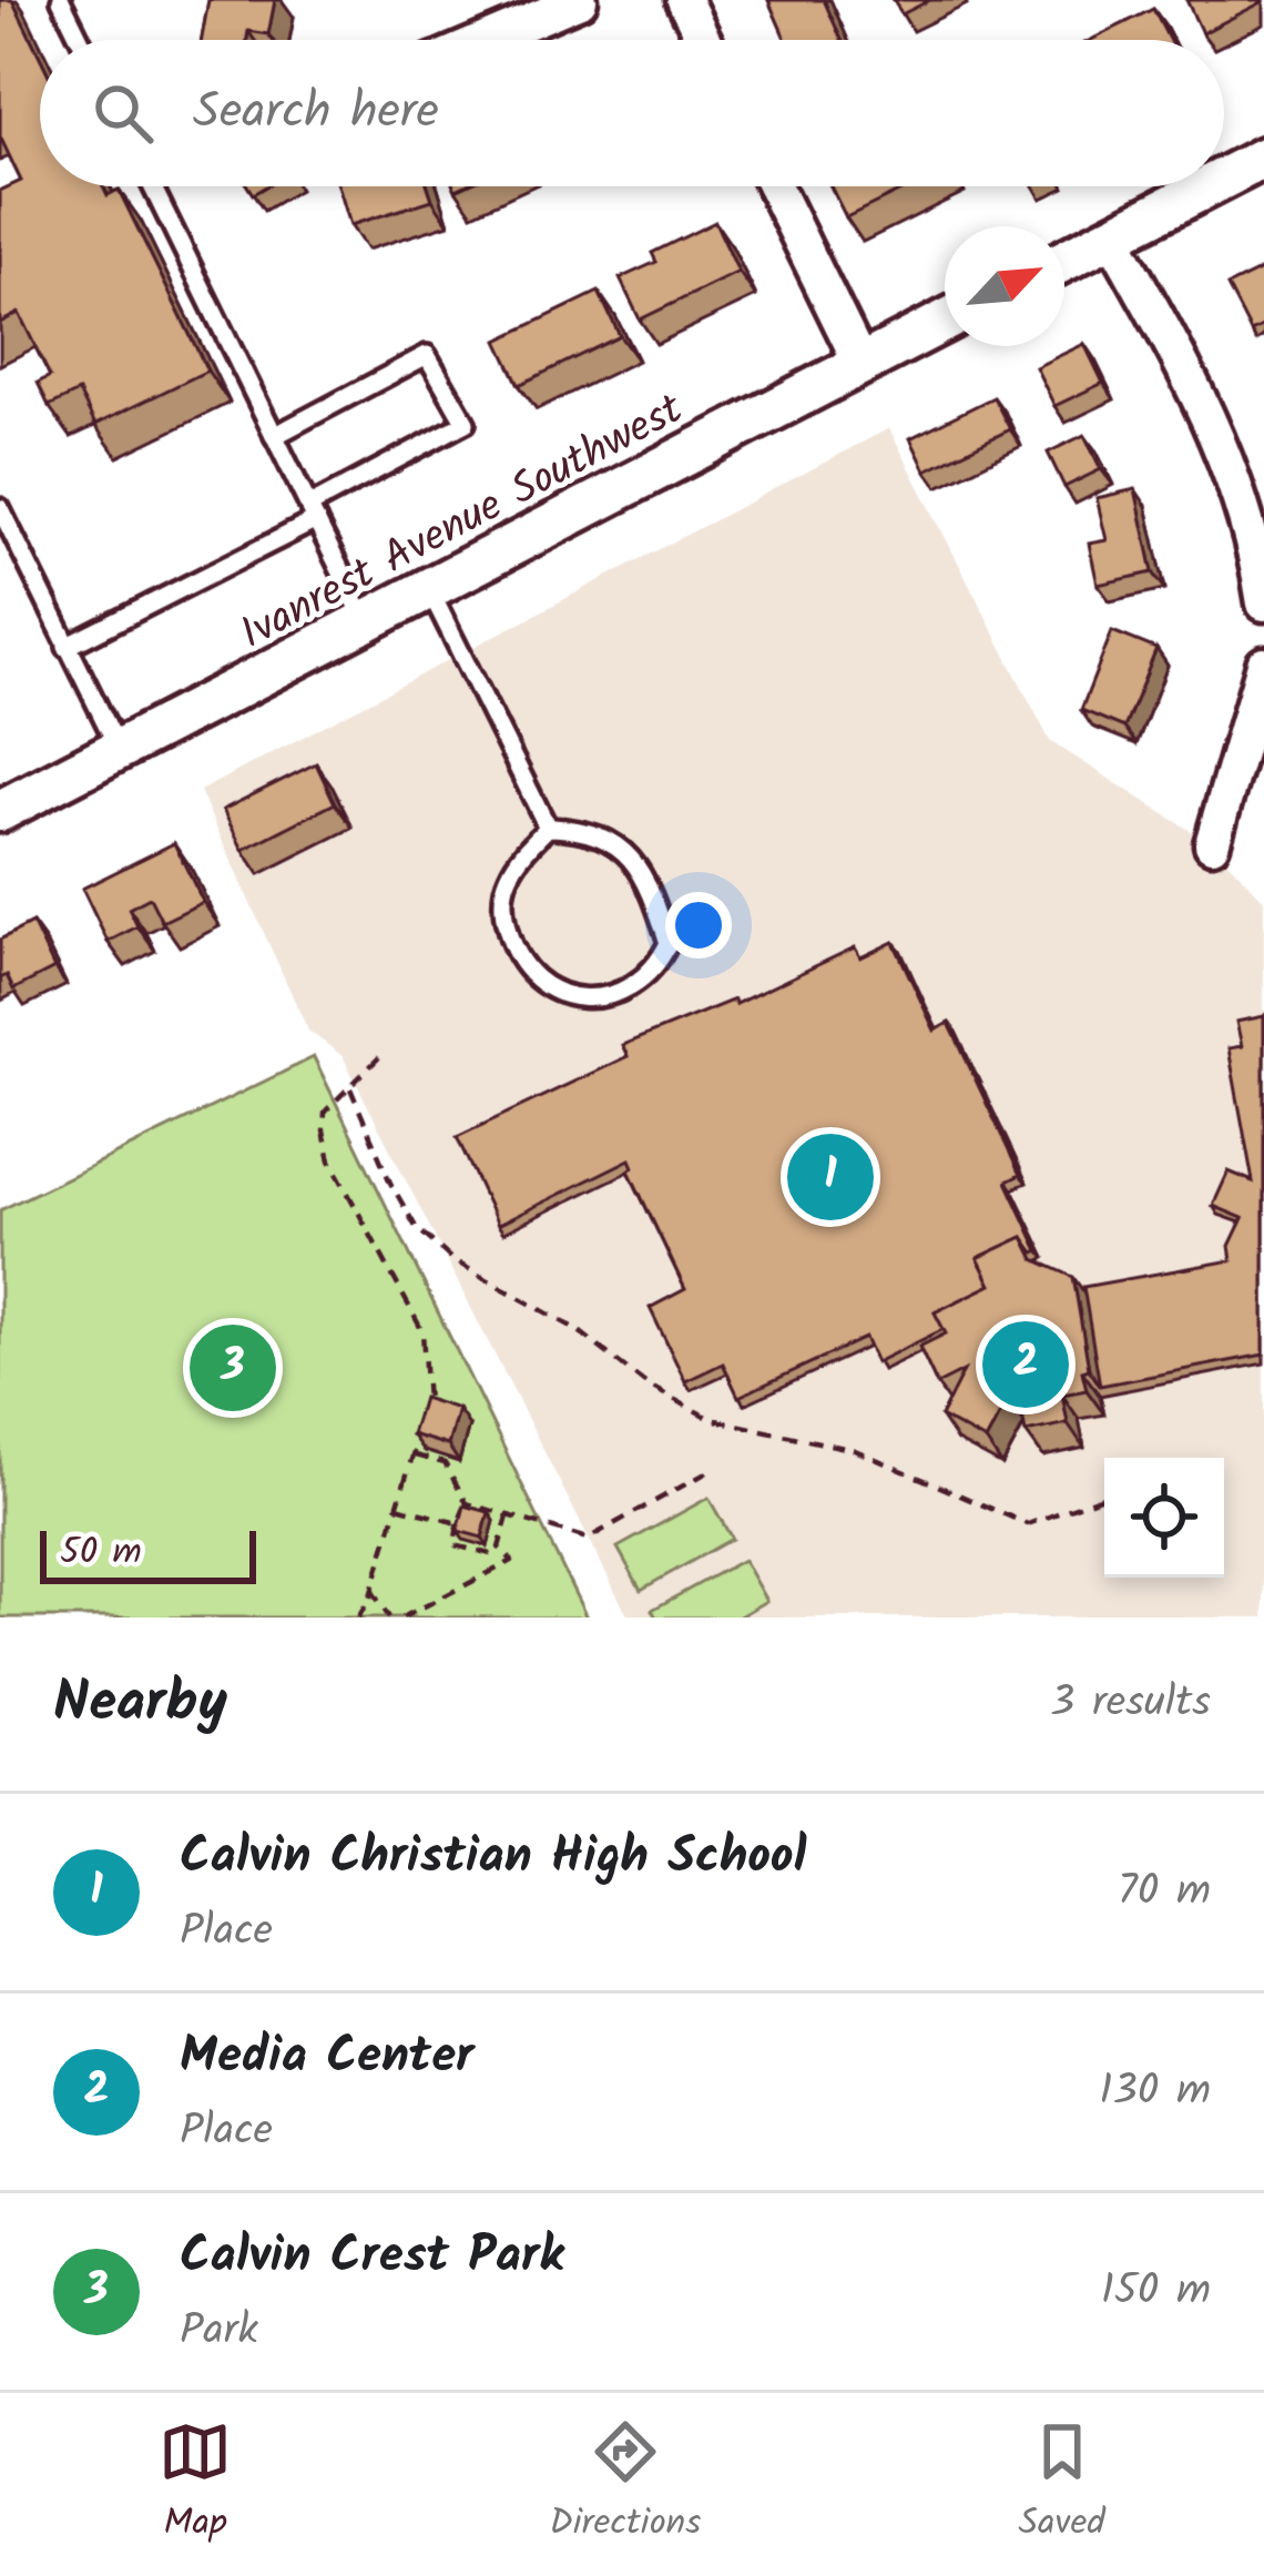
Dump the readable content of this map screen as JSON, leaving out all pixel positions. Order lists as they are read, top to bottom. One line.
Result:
{"streets":{"street":["Ivanrest Avenue Southwest"]},"scale_bar":"50 m","north":"top right","page":{"search":"Search here","pins":["1","2","3"],"scale":"50 m","heading":["Nearby","3 results"],"list":[{"mark":"1","name":"Calvin Christian High School","note":"Place","value":"70 m"},{"mark":"2","name":"Media Center","note":"Place","value":"130 m"},{"mark":"3","name":"Calvin Crest Park","note":"Park","value":"150 m"}],"nav":["Map","Directions","Saved"]}}
